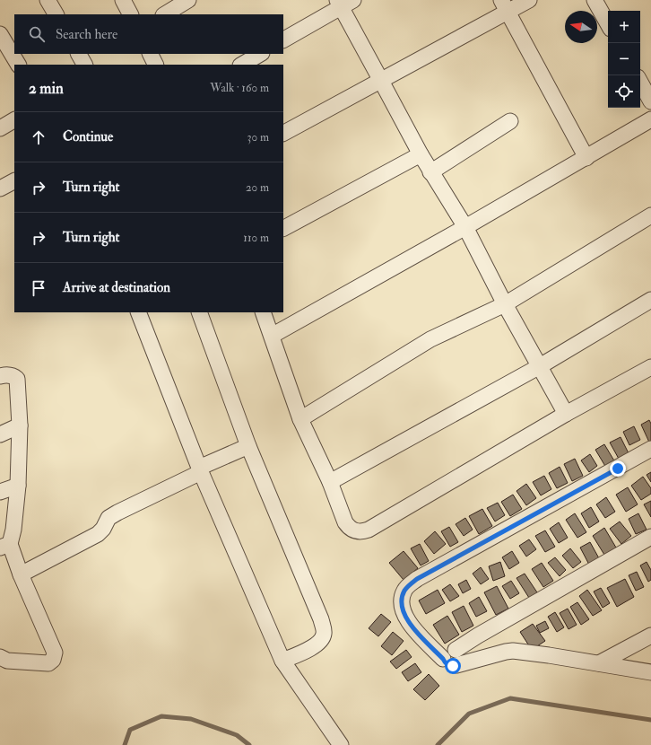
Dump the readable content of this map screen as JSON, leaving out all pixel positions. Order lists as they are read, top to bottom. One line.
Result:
{"north":"left","page":{"map_buttons":["+","−"],"search":"Search here","heading":["2 min","Walk · 160 m"],"list":[["Continue","30 m"],["Turn right","20 m"],["Turn right","110 m"],"Arrive at destination"]}}
